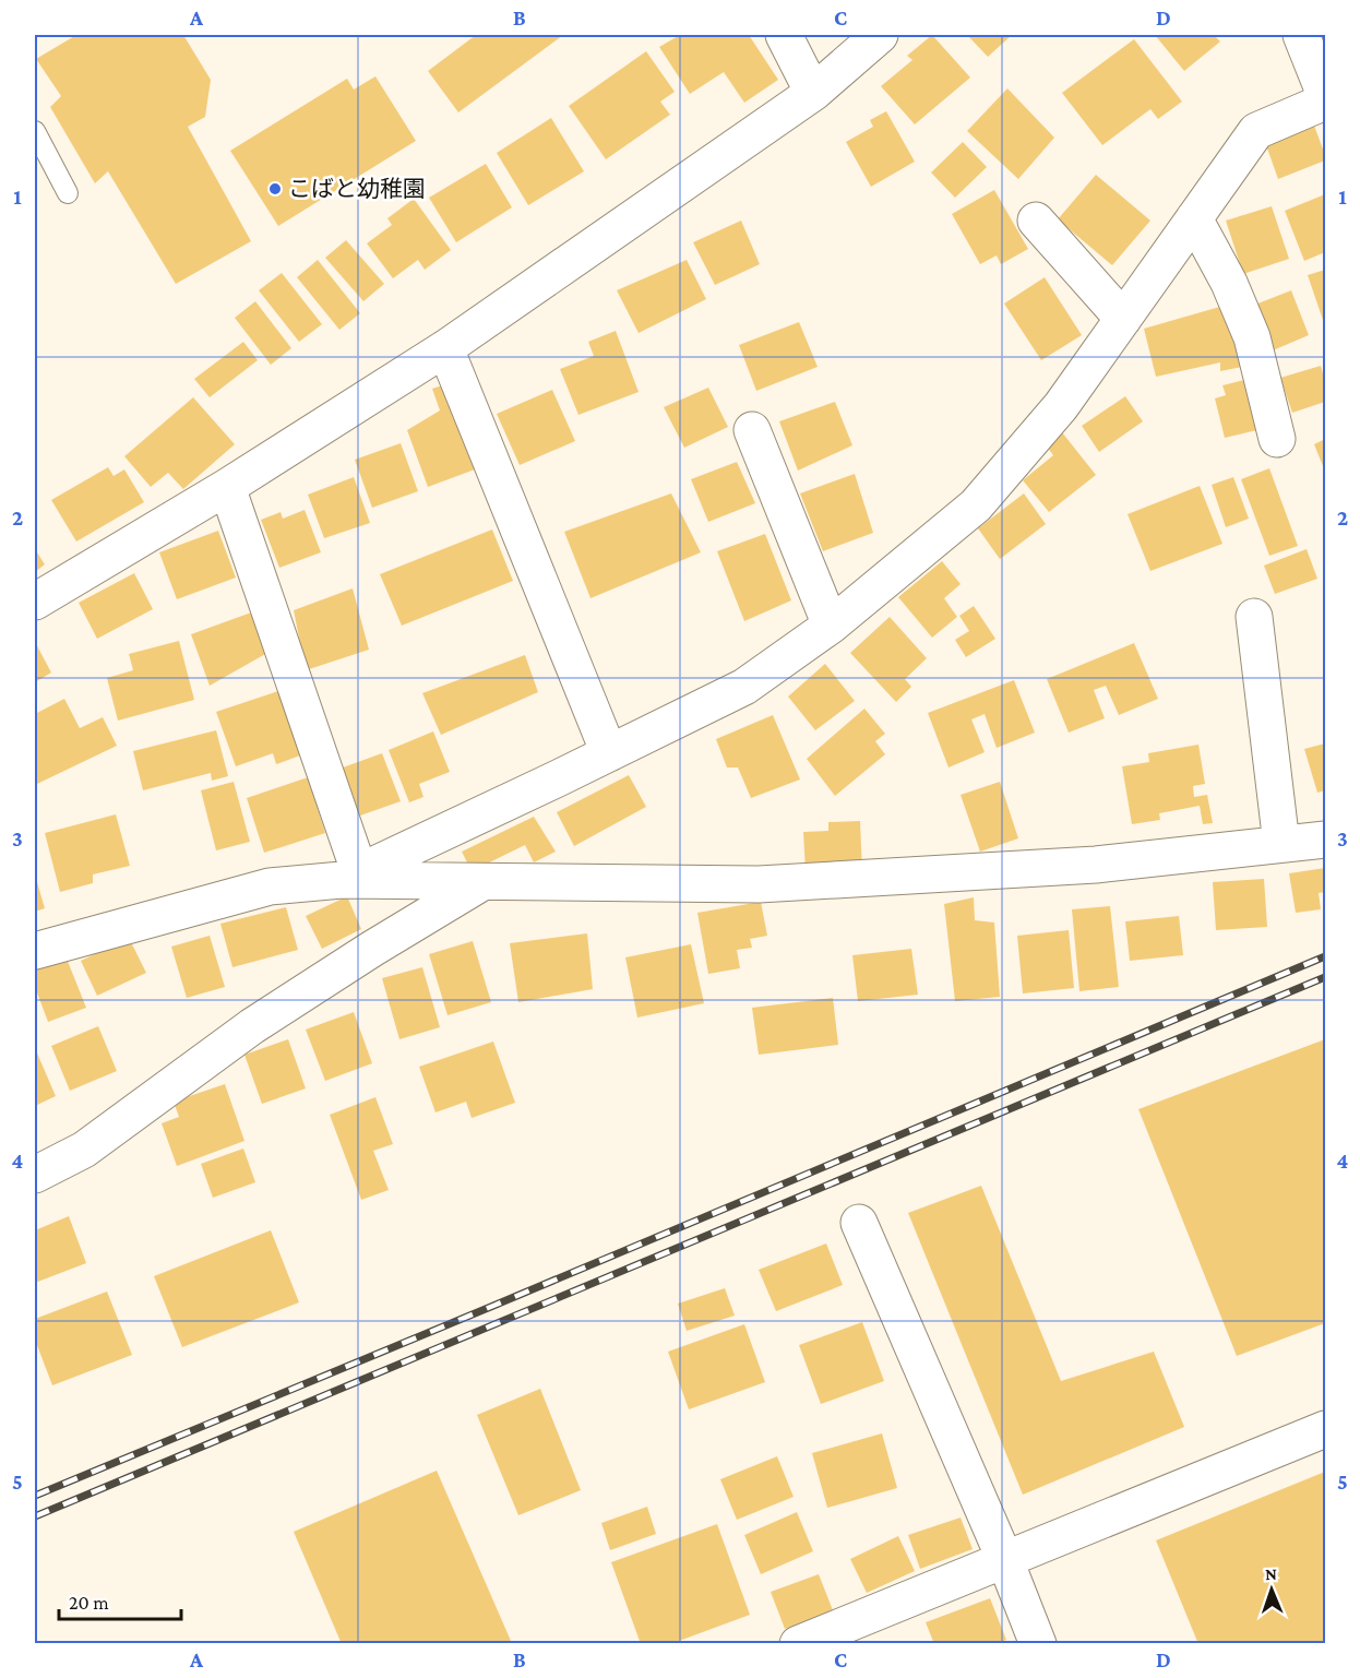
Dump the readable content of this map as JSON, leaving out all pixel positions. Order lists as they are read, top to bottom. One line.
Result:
{"places":["こばと幼稚園"],"scale_bar":"20 m","north":"top","grid":{"columns":["A","B","C","D"],"rows":["1","2","3","4","5"]}}
